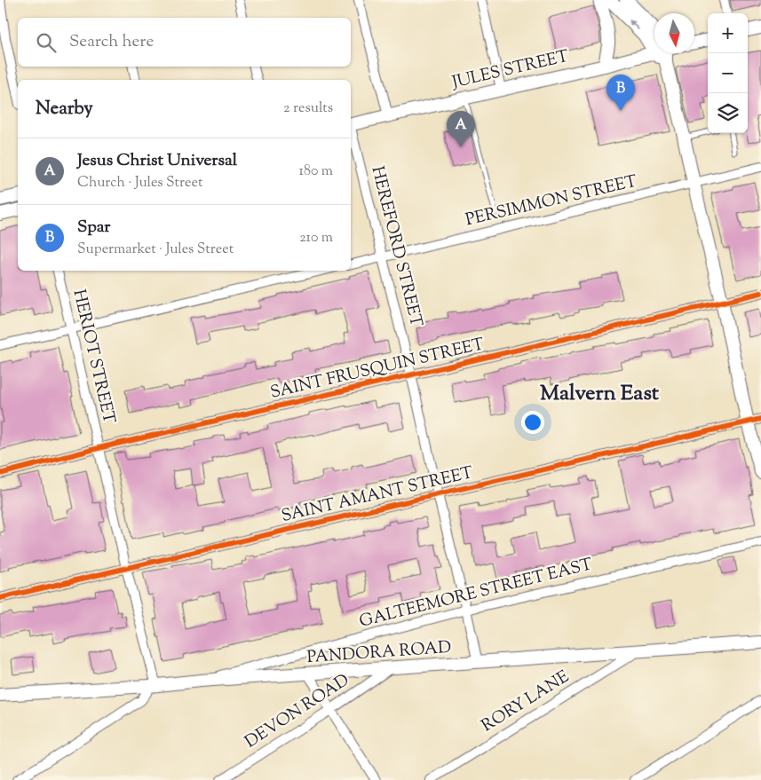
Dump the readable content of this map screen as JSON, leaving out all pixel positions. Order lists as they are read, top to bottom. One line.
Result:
{"streets":{"street":["JULES STREET","PERSIMMON STREET","HEREFORD STREET","HERIOT STREET","SAINT FRUSQUIN STREET","SAINT AMANT STREET","GALTEEMORE STREET EAST","PANDORA ROAD","RORY LANE","DEVON ROAD"]},"crossings":[["PERSIMMON STREET","HEREFORD STREET"],["HEREFORD STREET","SAINT FRUSQUIN STREET"],["HEREFORD STREET","SAINT AMANT STREET"],["HEREFORD STREET","GALTEEMORE STREET EAST"],["HEREFORD STREET","PANDORA ROAD"],["HERIOT STREET","SAINT FRUSQUIN STREET"],["HERIOT STREET","SAINT AMANT STREET"],["HERIOT STREET","PANDORA ROAD"],["GALTEEMORE STREET EAST","PANDORA ROAD"],["PANDORA ROAD","RORY LANE"],["PANDORA ROAD","DEVON ROAD"]],"districts":["Malvern East"],"north":"bottom","page":{"map_buttons":["+","−"],"search":"Search here","pins":["B","A"],"heading":["Nearby","2 results"],"list":[{"mark":"A","name":"Jesus Christ Universal","note":"Church · Jules Street","value":"180 m"},{"mark":"B","name":"Spar","note":"Supermarket · Jules Street","value":"210 m"}]}}
